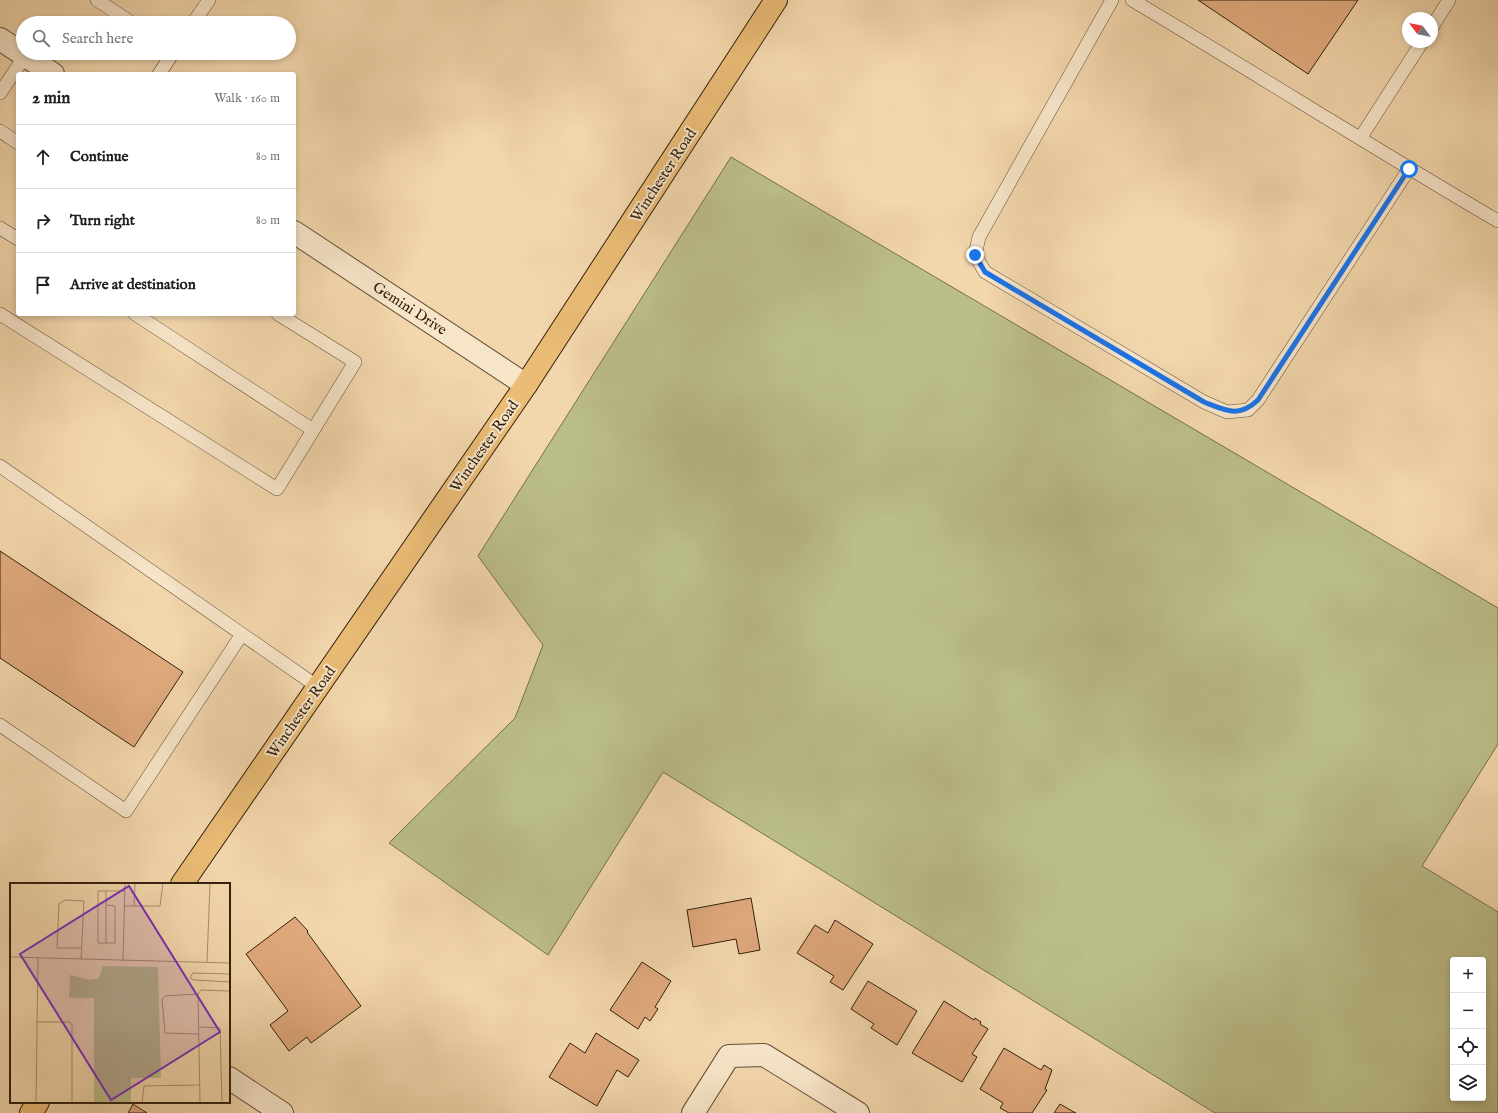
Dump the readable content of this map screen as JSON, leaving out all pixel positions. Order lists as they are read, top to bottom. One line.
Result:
{"streets":{"main road":["Winchester Road"],"street":["Gemini Drive"]},"crossings":[["Winchester Road","Gemini Drive"]],"north":"top left","page":{"search":"Search here","heading":["2 min","Walk · 160 m"],"list":[["Continue","80 m"],["Turn right","80 m"],"Arrive at destination"],"map_buttons":["+","−"]}}
